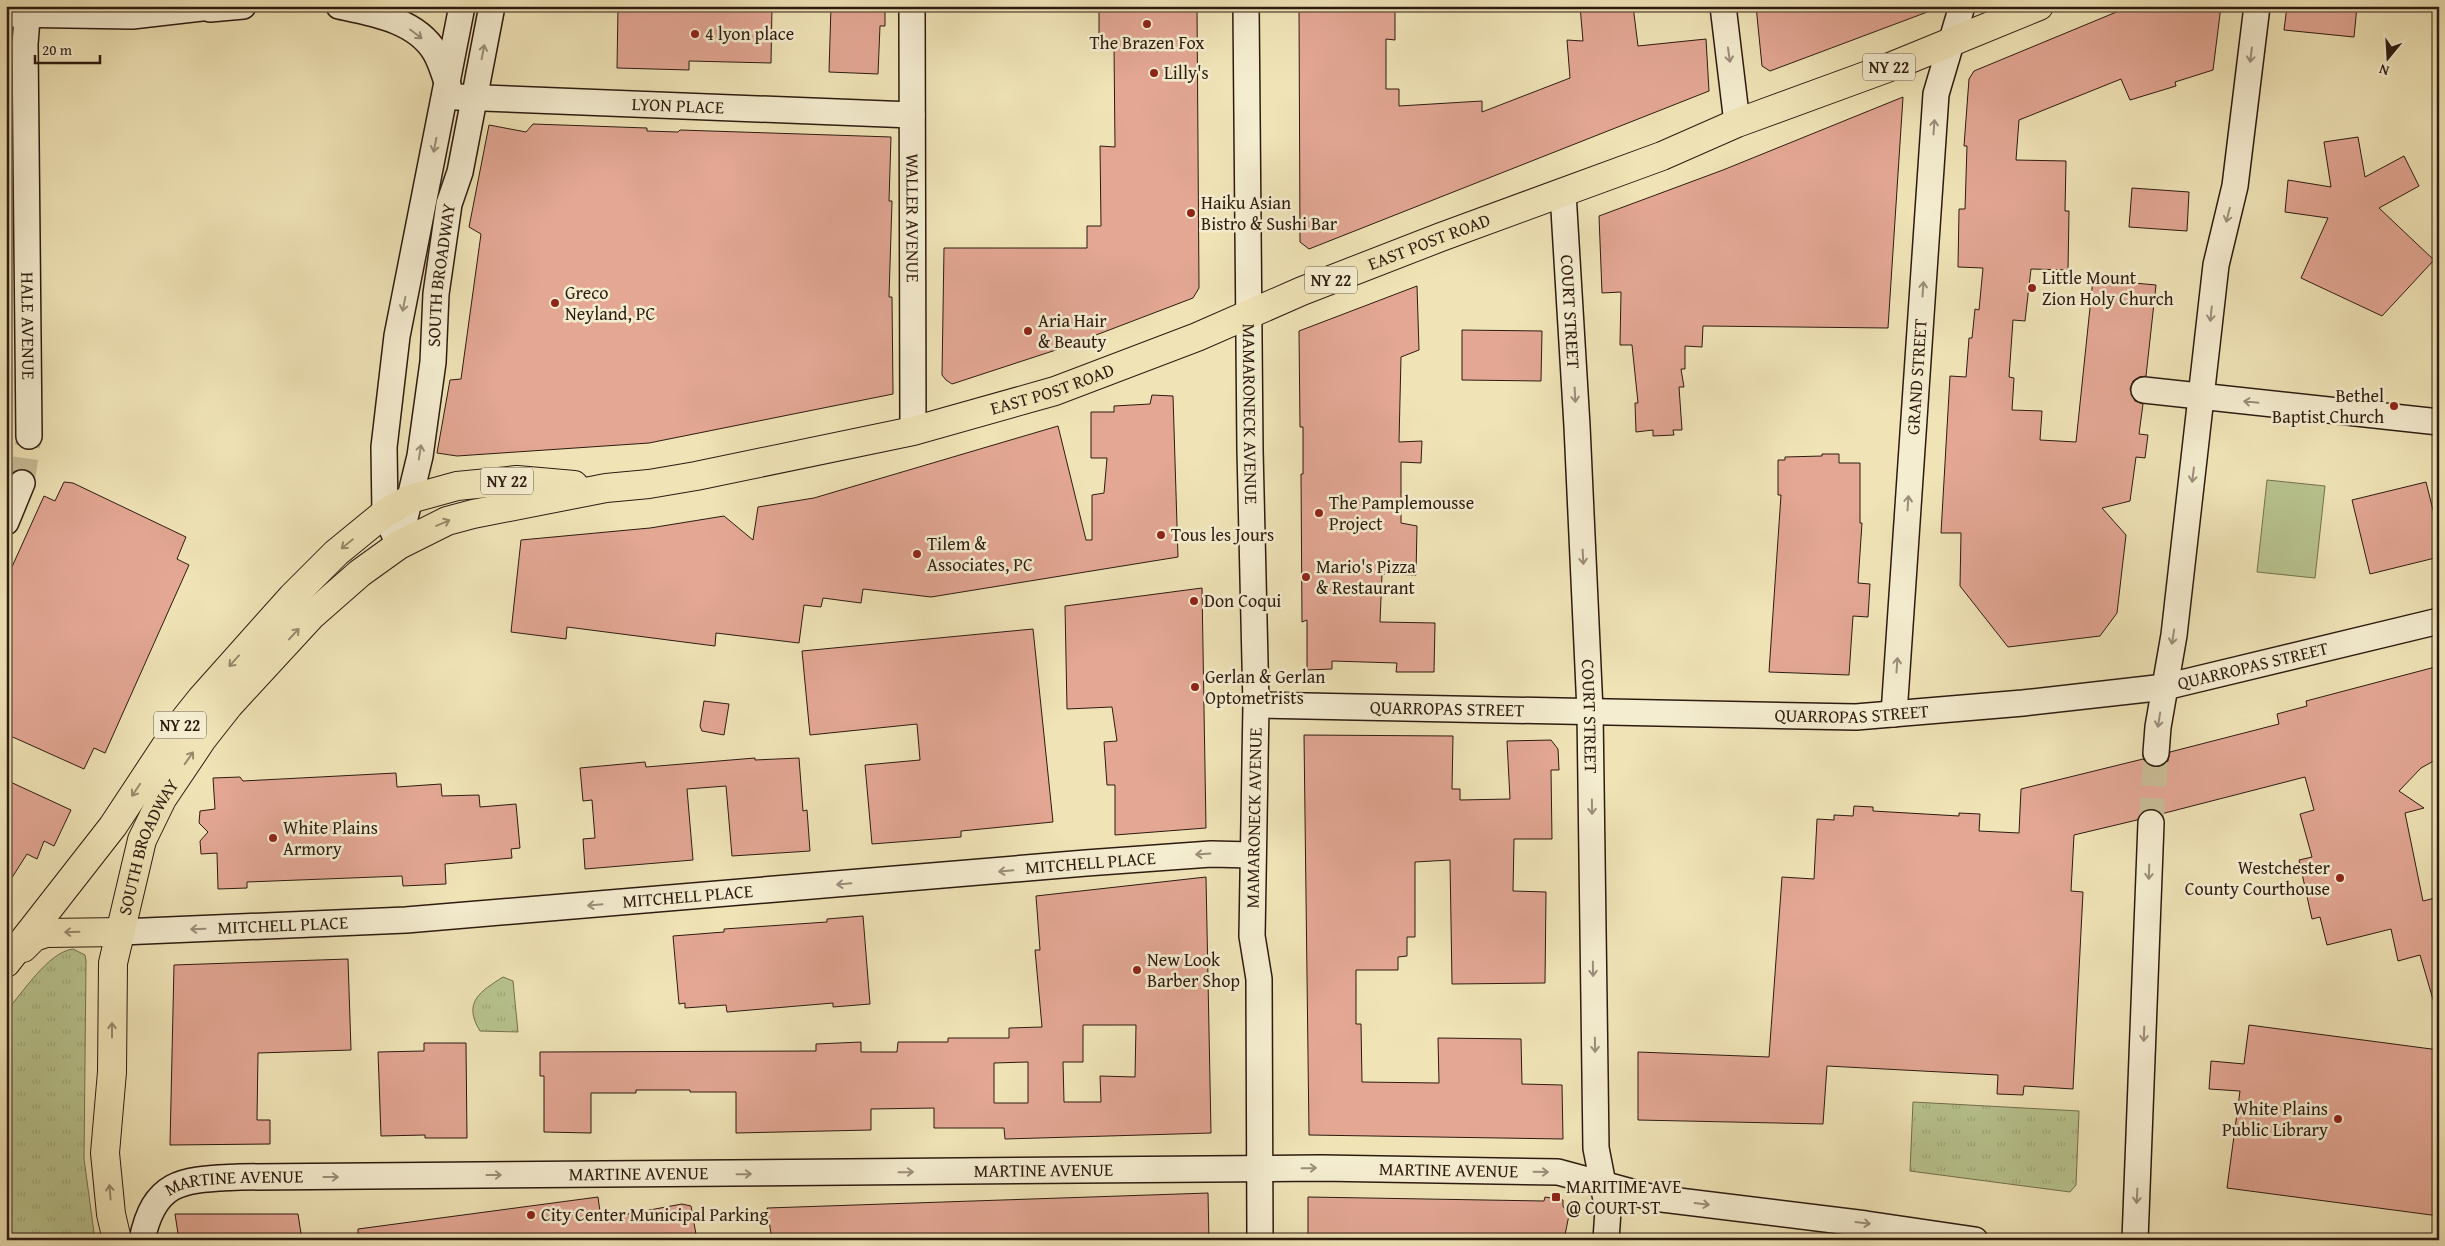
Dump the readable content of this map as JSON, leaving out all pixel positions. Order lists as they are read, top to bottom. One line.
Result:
{"streets":{"main road":["NY 22","LYON PLACE","WALLER AVENUE","EAST POST ROAD","SOUTH BROADWAY","COURT STREET","HALE AVENUE","GRAND STREET","MAMARONECK AVENUE","QUARROPAS STREET","MITCHELL PLACE","MARTINE AVENUE"]},"crossings":[["LYON PLACE","WALLER AVENUE"],["LYON PLACE","SOUTH BROADWAY"],["WALLER AVENUE","EAST POST ROAD"],["EAST POST ROAD","SOUTH BROADWAY"],["EAST POST ROAD","COURT STREET"],["EAST POST ROAD","GRAND STREET"],["EAST POST ROAD","MAMARONECK AVENUE"],["SOUTH BROADWAY","MITCHELL PLACE"],["COURT STREET","QUARROPAS STREET"],["COURT STREET","MARTINE AVENUE"],["GRAND STREET","QUARROPAS STREET"],["MAMARONECK AVENUE","QUARROPAS STREET"],["MAMARONECK AVENUE","MITCHELL PLACE"],["MAMARONECK AVENUE","MARTINE AVENUE"]],"one_way":["COURT STREET","GRAND STREET","MITCHELL PLACE","MARTINE AVENUE"],"places":{"other":["The Brazen Fox","4 lyon place","Lilly's","Haiku Asian Bistro & Sushi Bar","Little Mount Zion Holy Church","Greco Neyland, PC","Aria Hair & Beauty","Bethel Baptist Church","The Pamplemousse Project","Tous les Jours","Tilem & Associates, PC","Mario's Pizza & Restaurant","Don Coqui","Gerlan & Gerlan Optometrists","White Plains Armory","Westchester County Courthouse","New Look Barber Shop","White Plains Public Library","City Center Municipal Parking"],"transit":["MARITIME AVE @ COURT ST"]},"scale_bar":"20 m","north":"bottom"}
